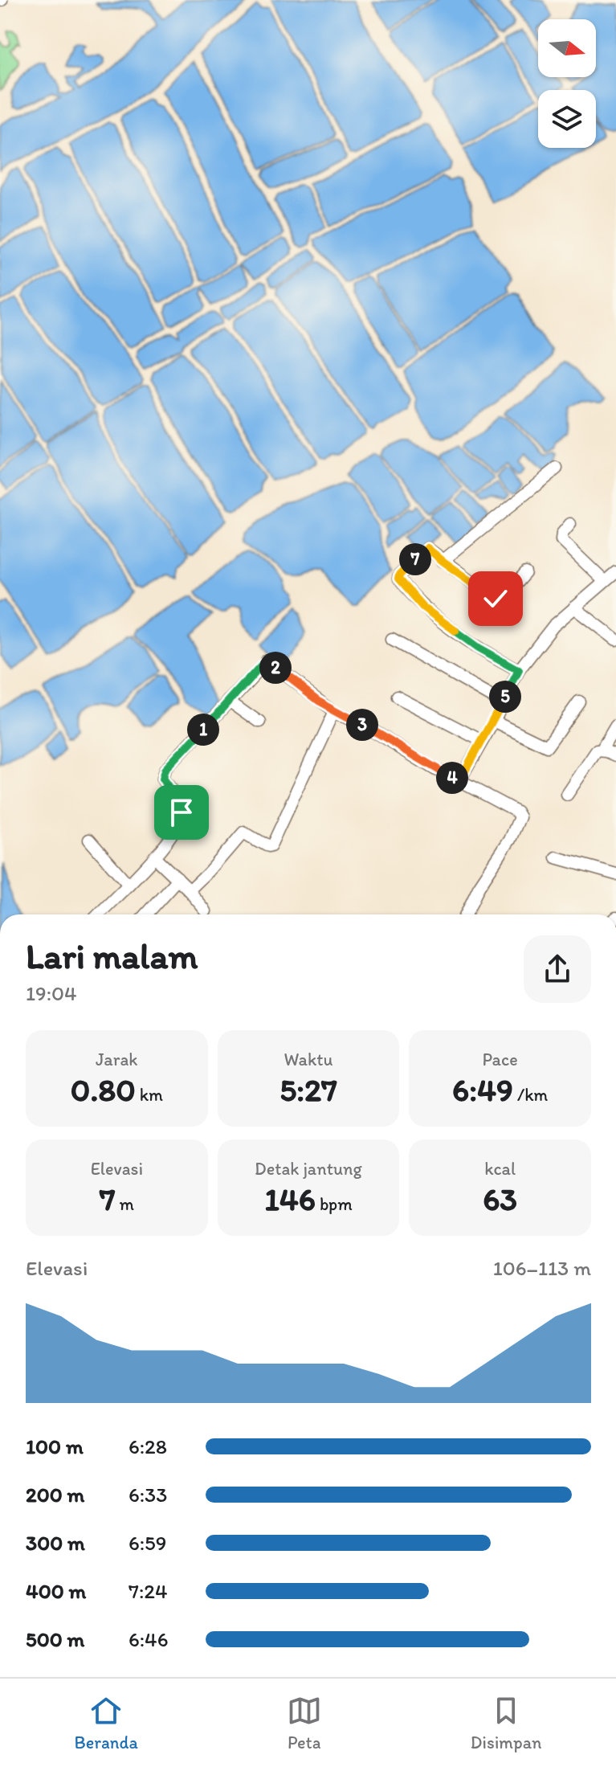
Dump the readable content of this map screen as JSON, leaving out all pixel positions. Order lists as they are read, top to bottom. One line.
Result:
{"north":"right","page":{"pins":["7","2","5","3","1","4"],"heading":["Lari malam","19:04"],"stats":[["Jarak","0.80 km"],["Waktu","5:27"],["Pace","6:49 /km"],["Elevasi","7 m"],["Detak jantung","146 bpm"],["kcal","63"]],"chart":["Elevasi","106–113 m"],"list":[{"name":"100 m","note":"6:28"},{"name":"200 m","note":"6:33"},{"name":"300 m","note":"6:59"},{"name":"400 m","note":"7:24"},{"name":"500 m","note":"6:46"}],"tabs":["Beranda","Peta","Disimpan"]}}
